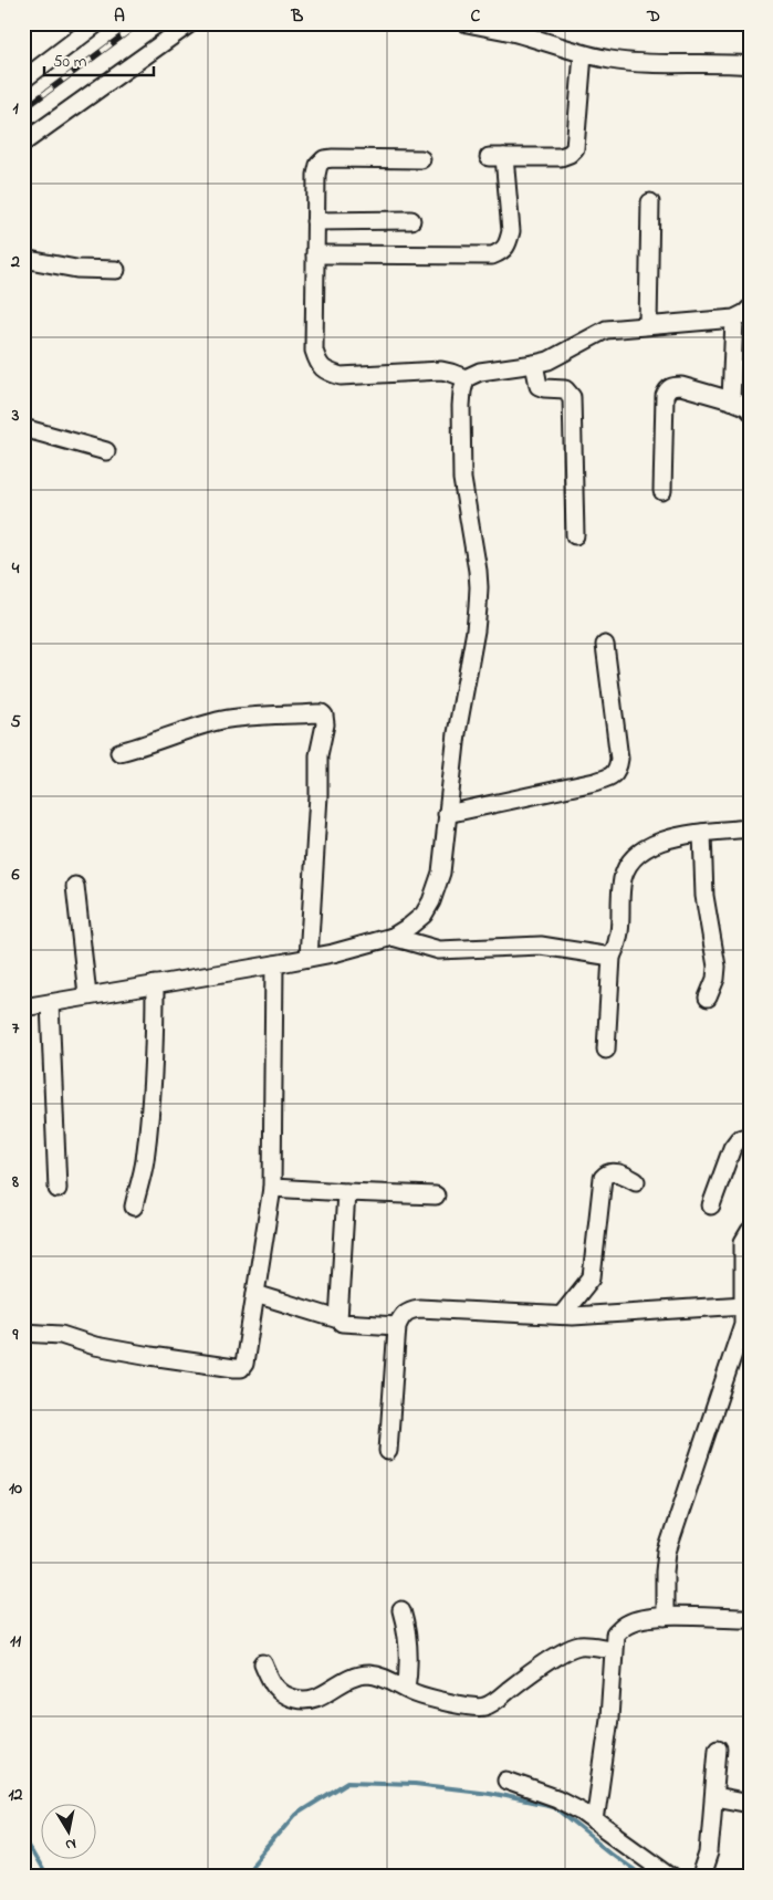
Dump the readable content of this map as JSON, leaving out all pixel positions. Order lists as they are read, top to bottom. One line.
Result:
{"scale_bar":"50 m","north":"bottom","grid":{"columns":["A","B","C","D"],"rows":["1","2","3","4","5","6","7","8","9","10","11","12"]}}
